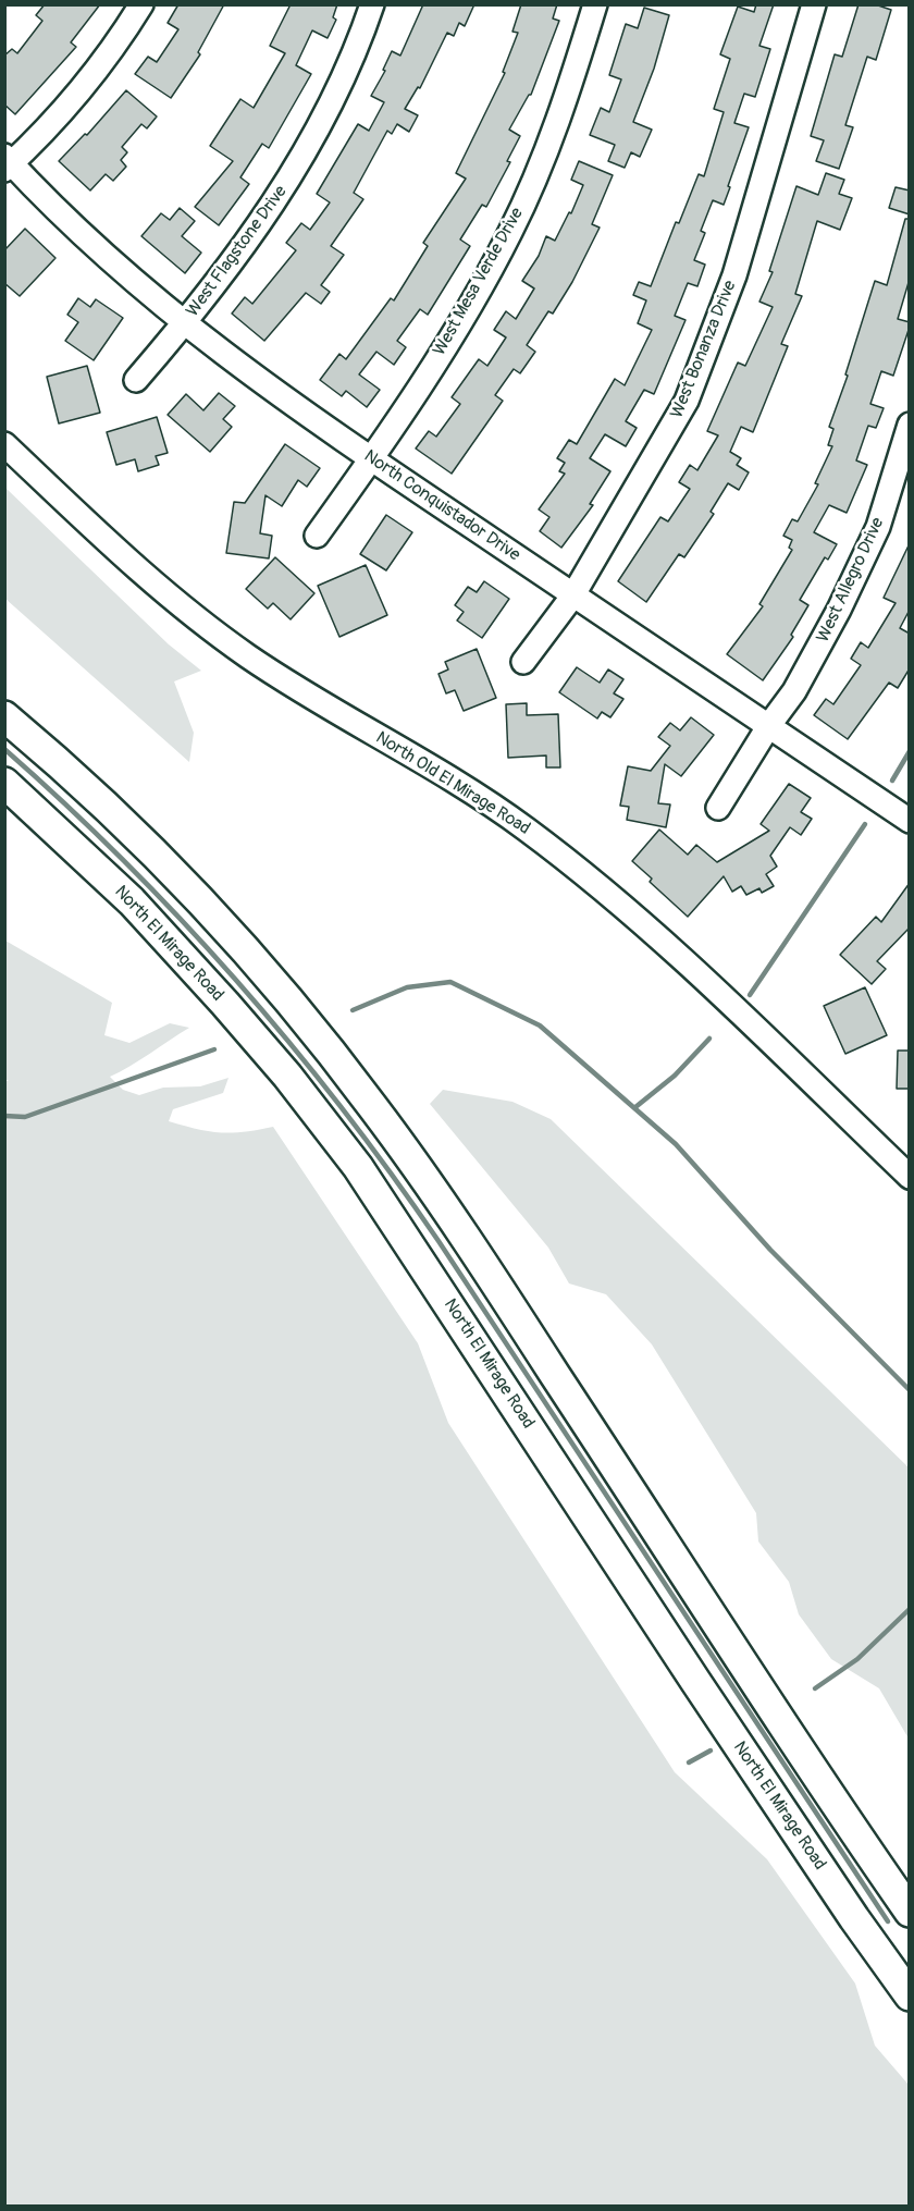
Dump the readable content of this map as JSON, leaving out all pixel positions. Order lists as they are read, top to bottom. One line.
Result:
{"streets":{"main road":["North El Mirage Road"],"street":["West Flagstone Drive","West Mesa Verde Drive","West Bonanza Drive","North Conquistador Drive","West Allegro Drive","North Old El Mirage Road"]},"crossings":[["West Flagstone Drive","North Conquistador Drive"],["West Mesa Verde Drive","North Conquistador Drive"],["West Bonanza Drive","North Conquistador Drive"],["North Conquistador Drive","West Allegro Drive"]]}
